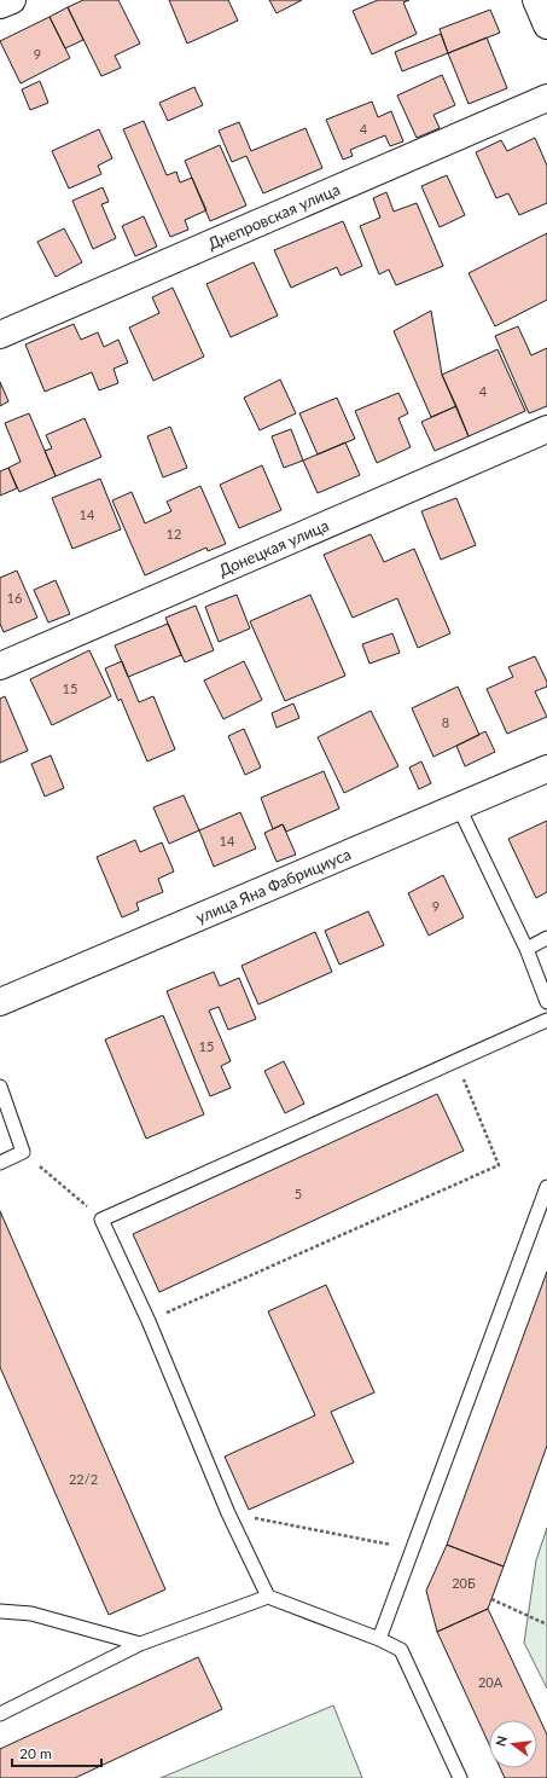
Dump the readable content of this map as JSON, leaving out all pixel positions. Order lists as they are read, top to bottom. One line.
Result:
{"streets":{"street":["Днепровская улица","Донецкая улица","улица Яна Фабрициуса"]},"house_numbers":["9","4","4","14","12","16","15","8","14","9","15","5","22/2","20Б","20А"],"scale_bar":"20 m","north":"left"}
